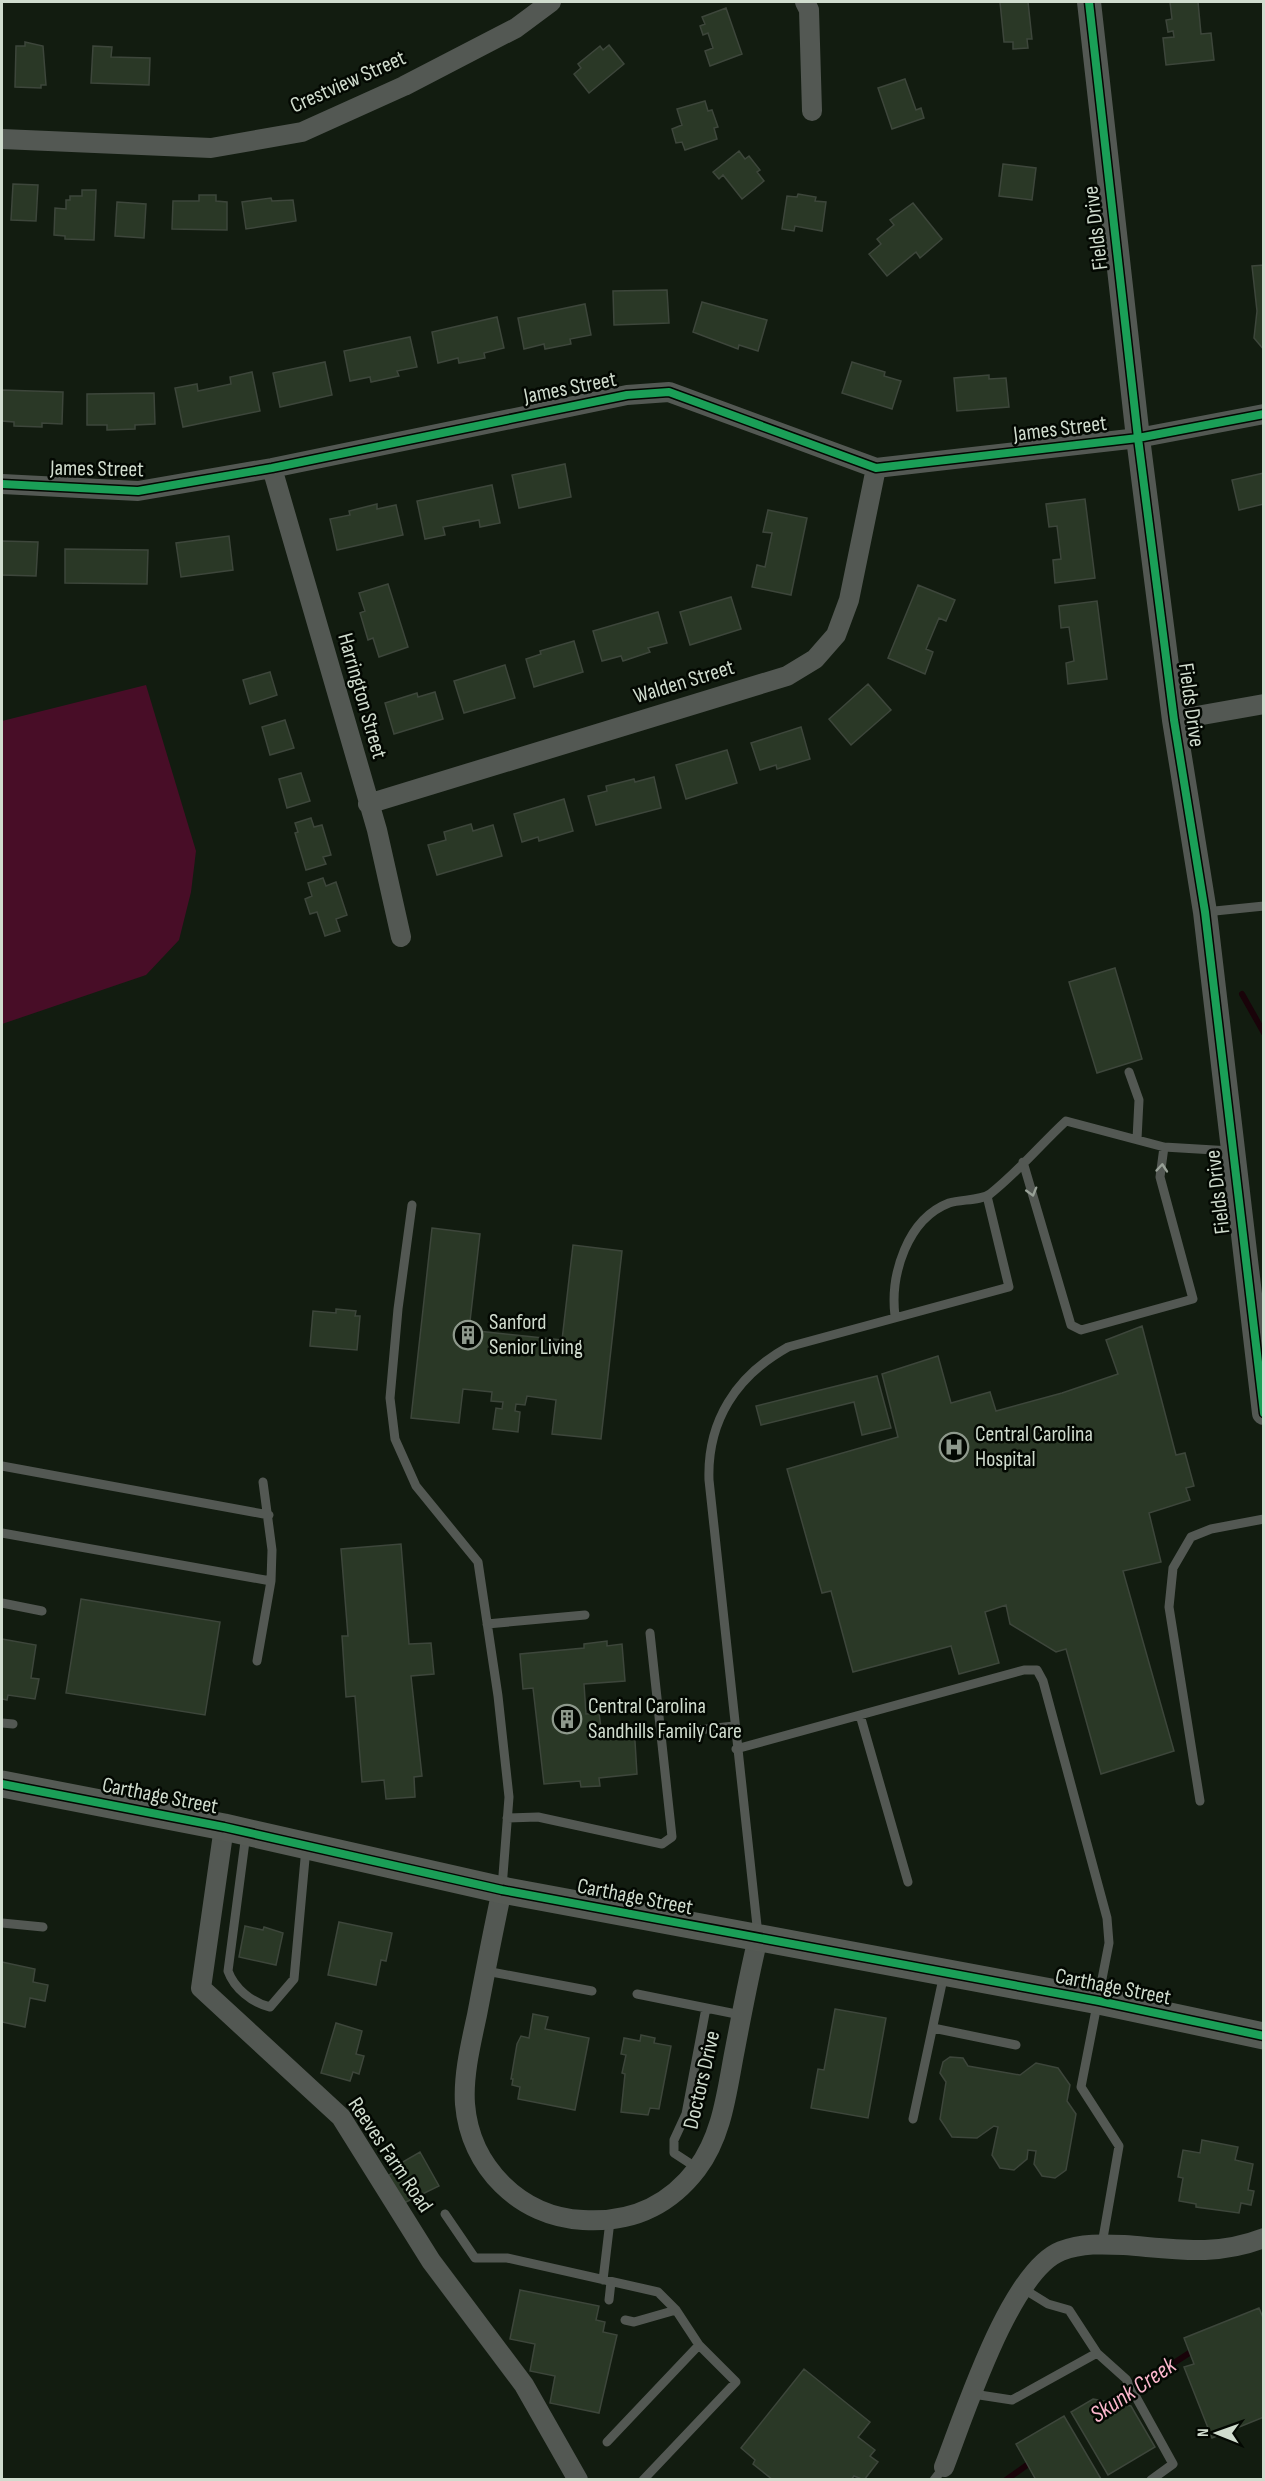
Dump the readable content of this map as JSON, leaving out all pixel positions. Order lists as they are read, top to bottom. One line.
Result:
{"streets":{"main road":["Carthage Street"],"street":["Crestview Street","Fields Drive","James Street","Walden Street","Harrington Street","Doctors Drive","Reeves Farm Road"]},"crossings":[["Fields Drive","James Street"],["James Street","Walden Street"],["James Street","Harrington Street"],["Walden Street","Harrington Street"],["Carthage Street","Doctors Drive"],["Carthage Street","Reeves Farm Road"]],"water":["Skunk Creek"],"places":{"building":["Sanford Senior Living","Central Carolina Sandhills Family Care"],"hospital":["Central Carolina Hospital"]},"north":"left"}
